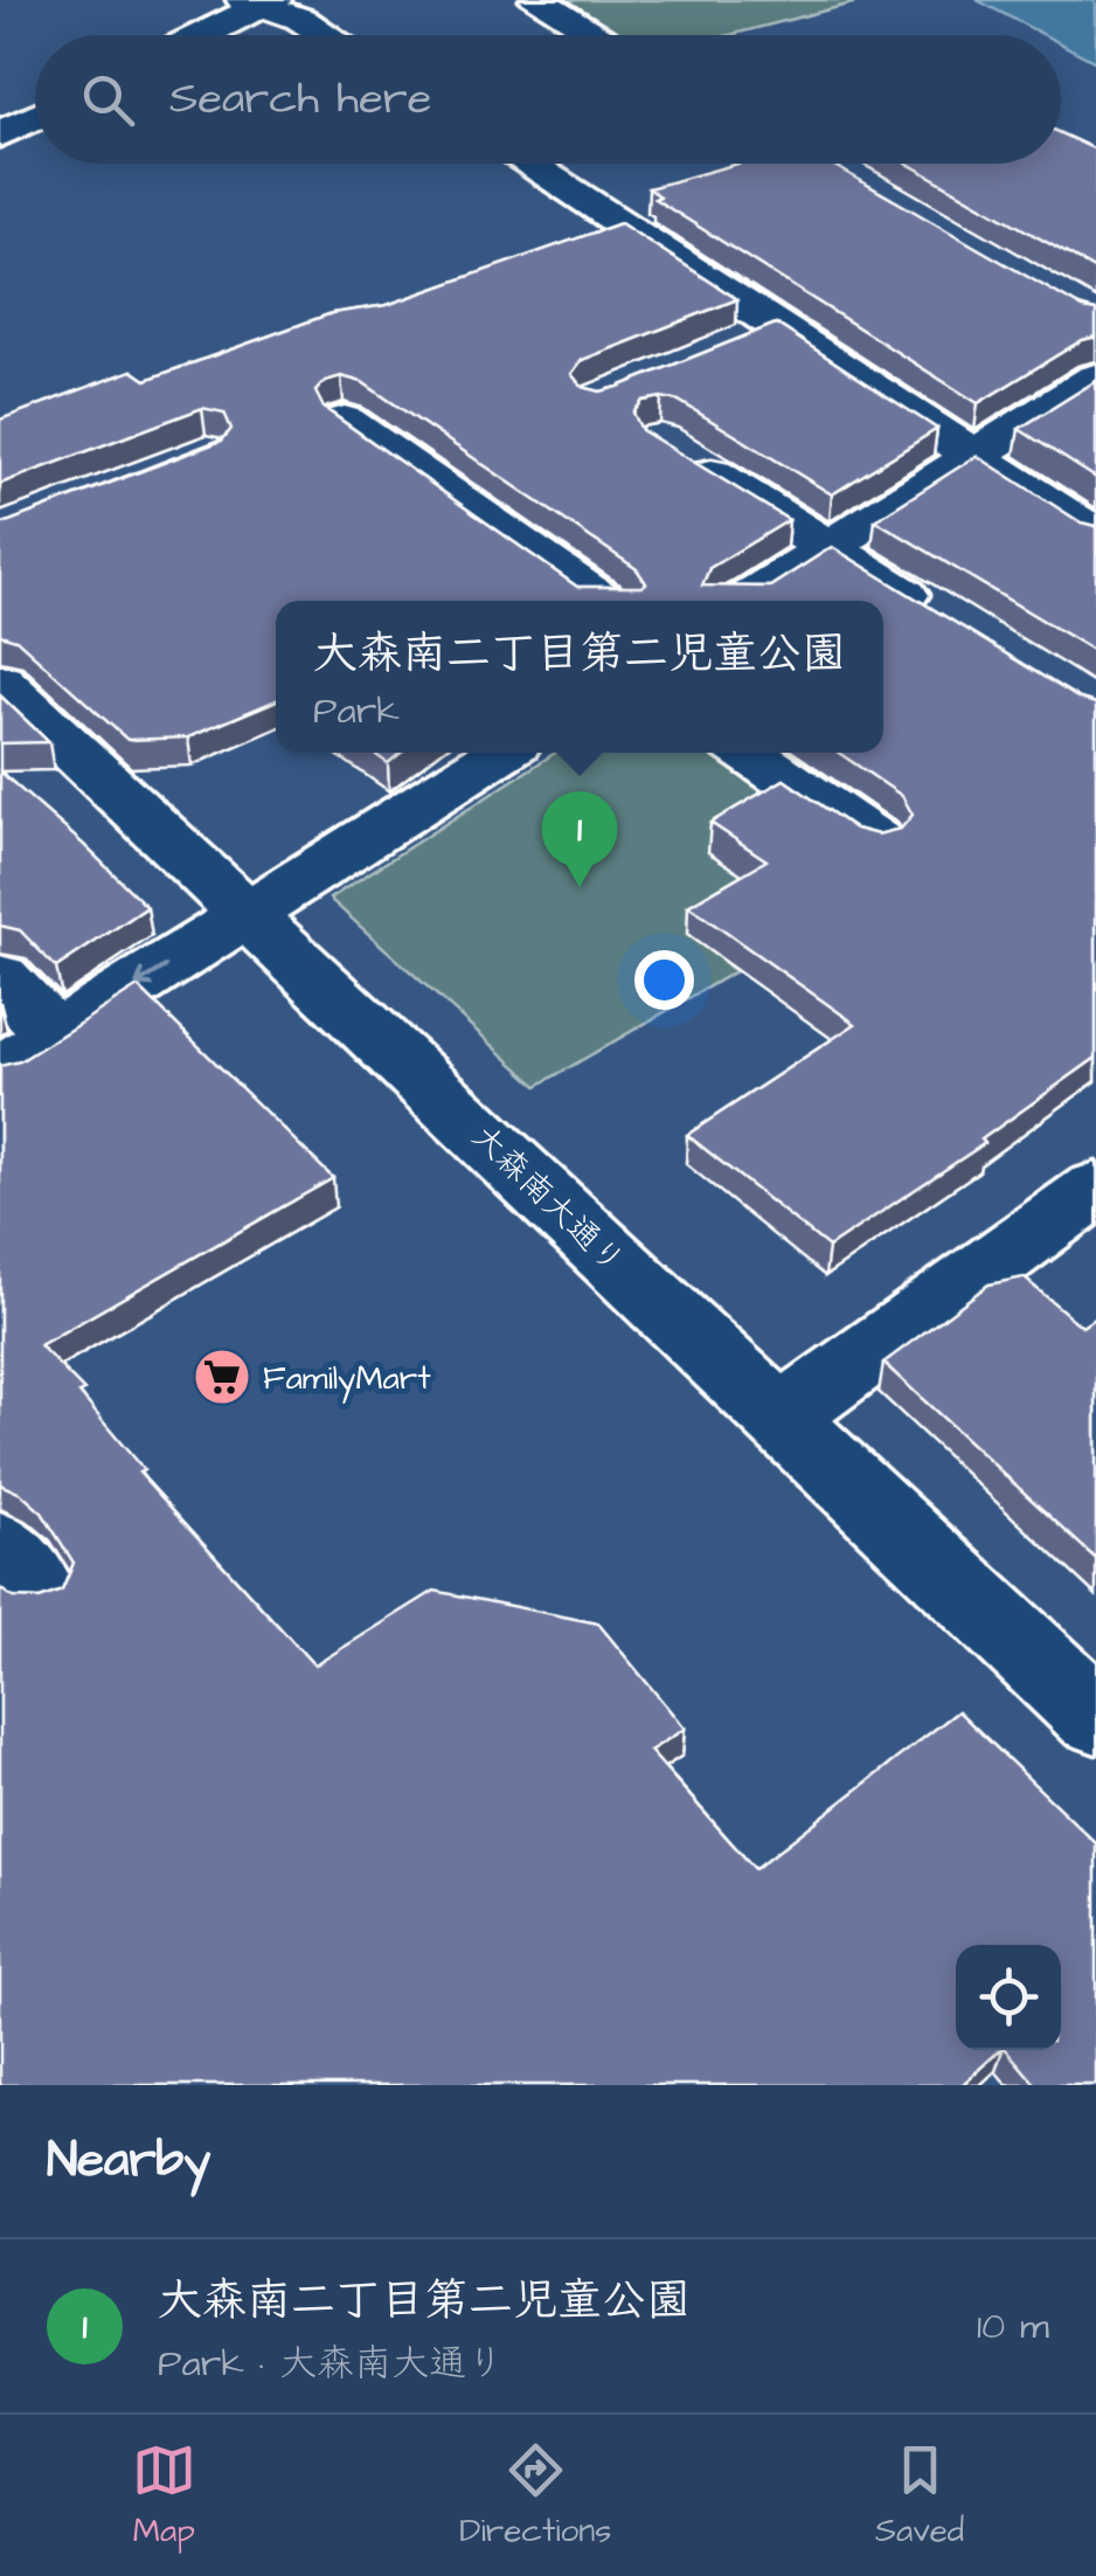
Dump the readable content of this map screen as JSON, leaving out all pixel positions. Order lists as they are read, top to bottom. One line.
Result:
{"streets":{"street":["大森南大通り"]},"places":{"supermarket":["FamilyMart"]},"page":{"search":"Search here","popup":["大森南二丁目第二児童公園","Park"],"pins":"1","heading":"Nearby","list":[{"mark":"1","name":"大森南二丁目第二児童公園","note":"Park · 大森南大通り","value":"10 m"}],"nav":["Map","Directions","Saved"]}}
